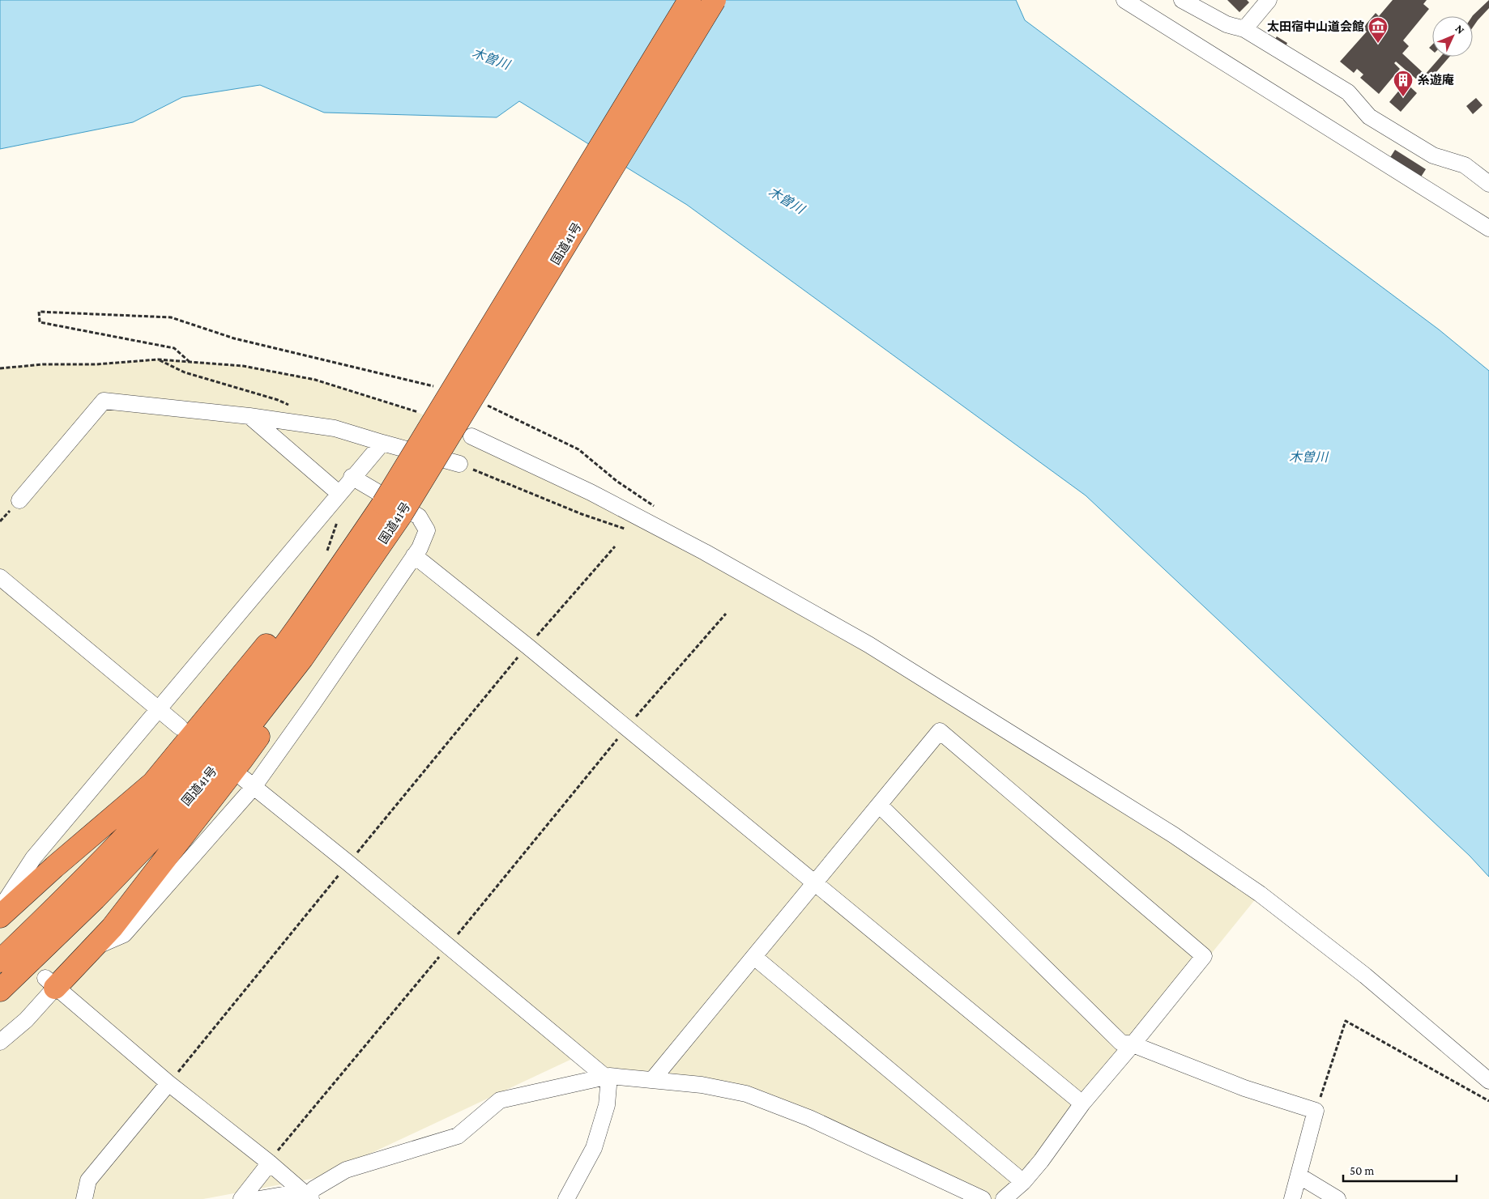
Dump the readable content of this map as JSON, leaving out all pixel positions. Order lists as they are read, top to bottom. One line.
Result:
{"streets":{"highway":["国道41号"]},"water":["木曽川"],"places":{"museum":["太田宿中山道会館"],"building":["糸遊庵"]},"scale_bar":"50 m","north":"top right"}
